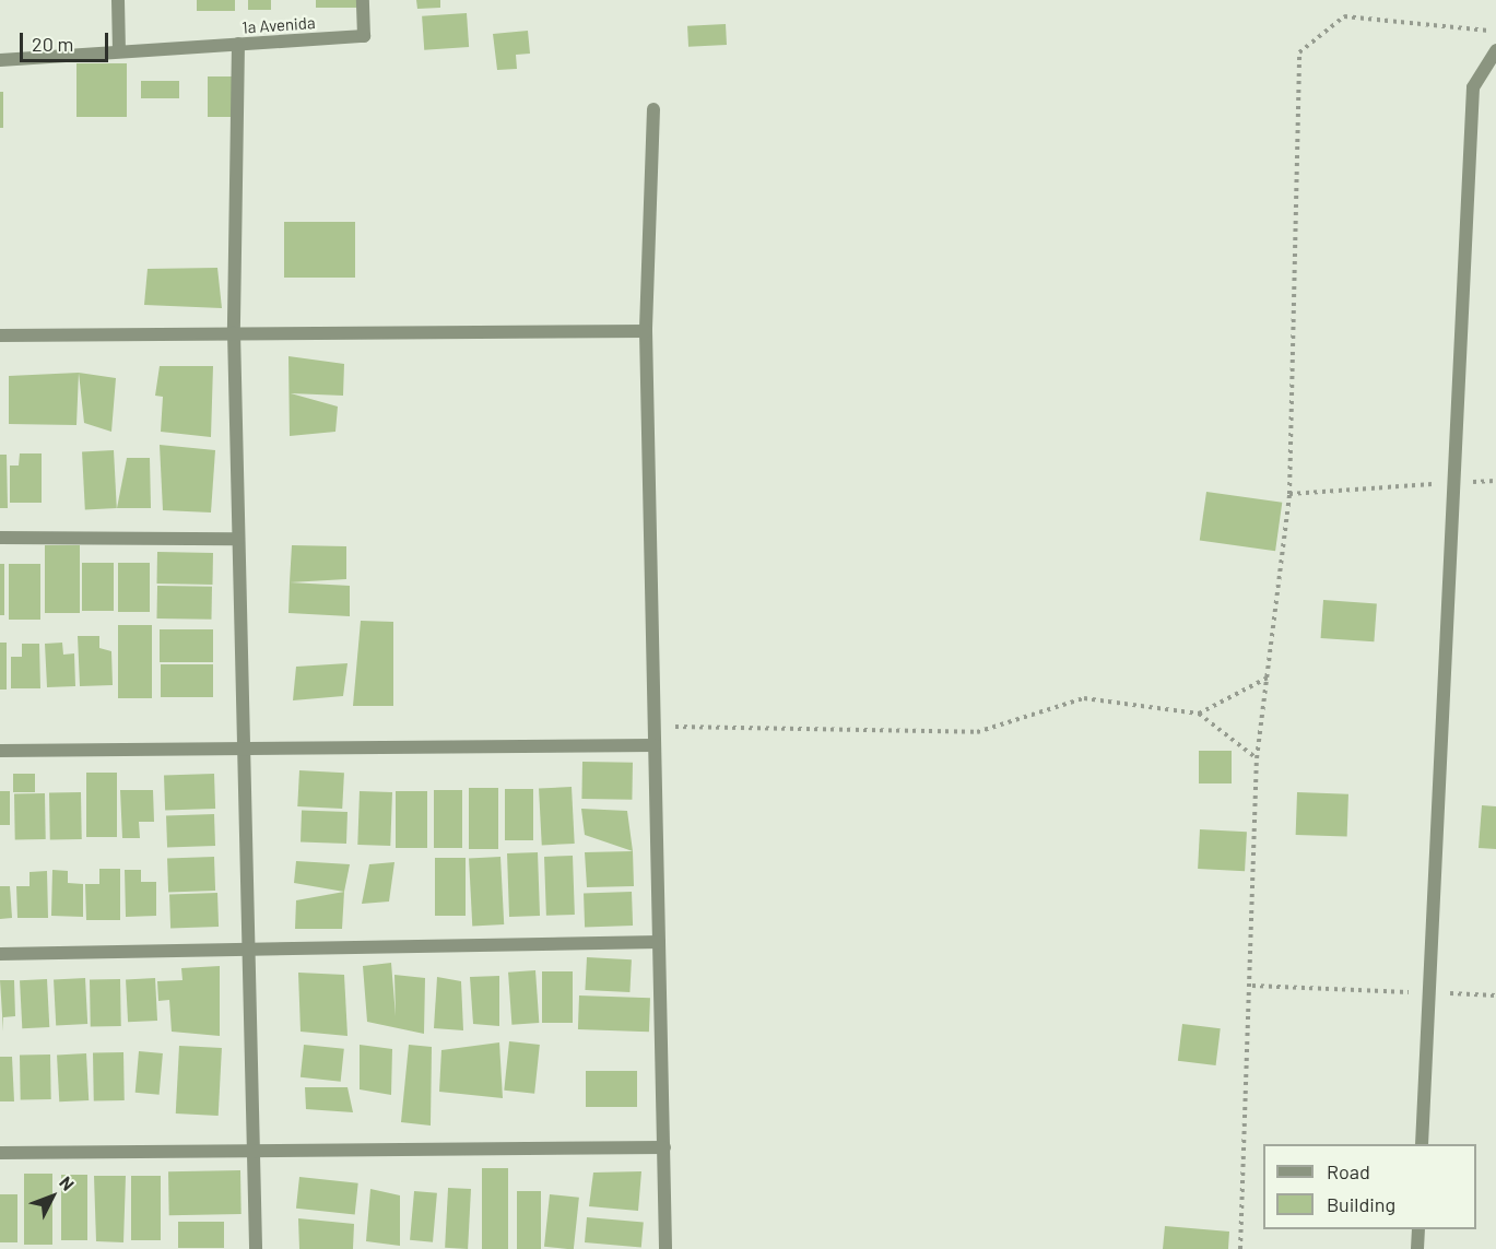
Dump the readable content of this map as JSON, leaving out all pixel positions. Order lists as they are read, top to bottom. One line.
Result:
{"streets":{"street":["1a Avenida"]},"legend":["Road","Building"],"scale_bar":"20 m","north":"top right"}
